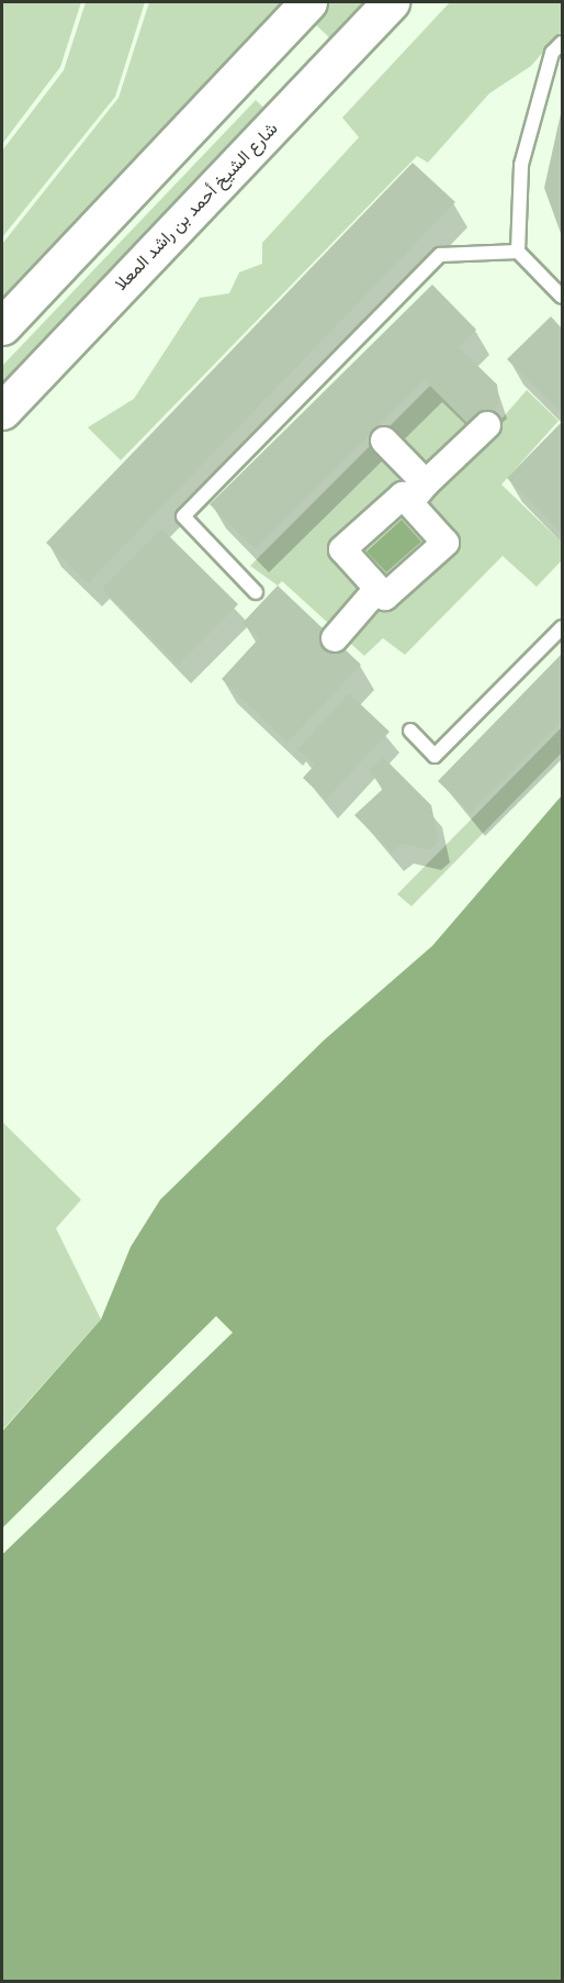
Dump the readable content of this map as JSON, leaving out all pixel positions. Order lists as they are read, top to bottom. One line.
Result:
{"streets":{"main road":["شارع الشيخ أحمد بن راشد المعلا"]}}
